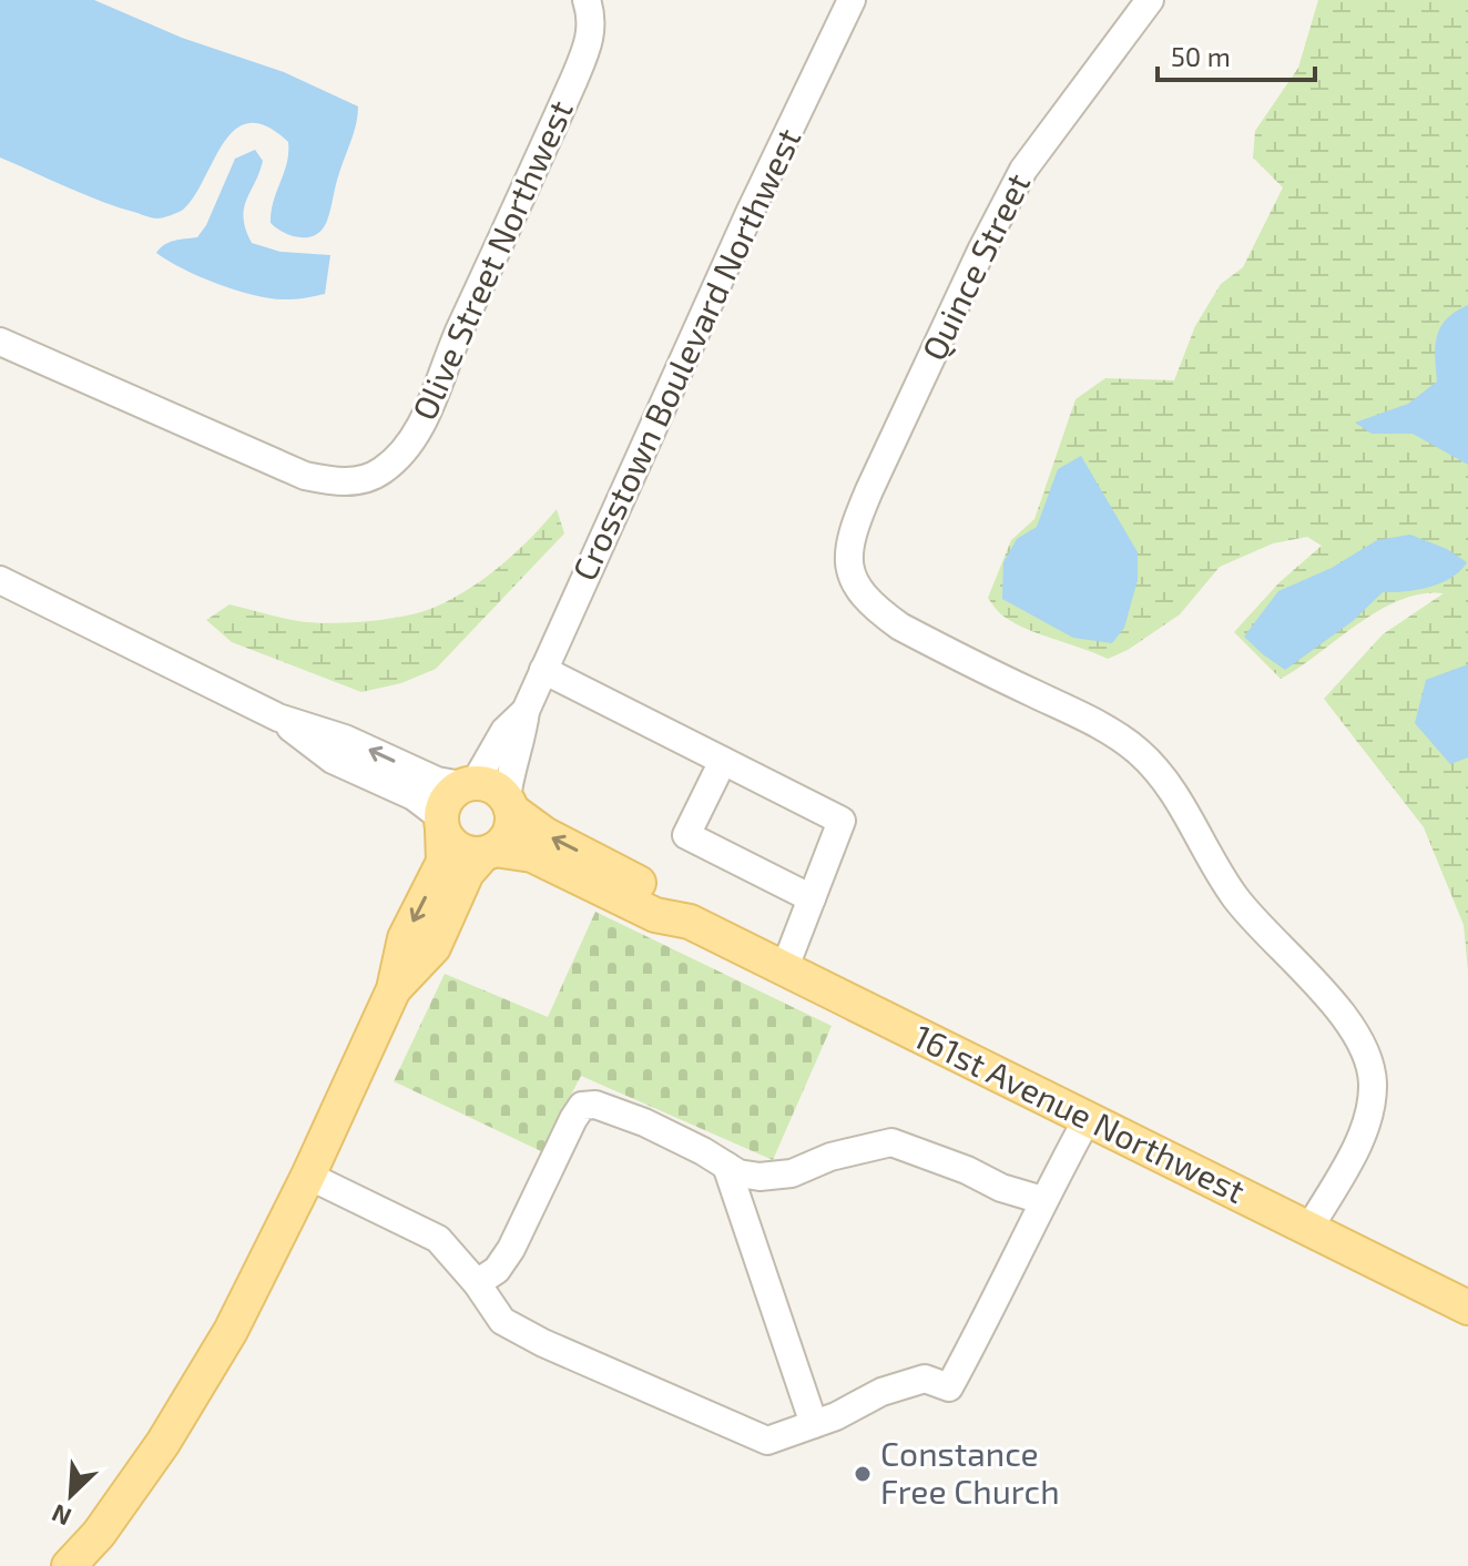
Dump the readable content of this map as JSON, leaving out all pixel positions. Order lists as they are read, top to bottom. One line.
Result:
{"streets":{"main road":["161st Avenue Northwest"],"street":["Olive Street Northwest","Quince Street","Crosstown Boulevard Northwest"]},"crossings":[["Quince Street","161st Avenue Northwest"],["Crosstown Boulevard Northwest","161st Avenue Northwest"]],"places":["Constance Free Church"],"scale_bar":"50 m","north":"bottom left"}
